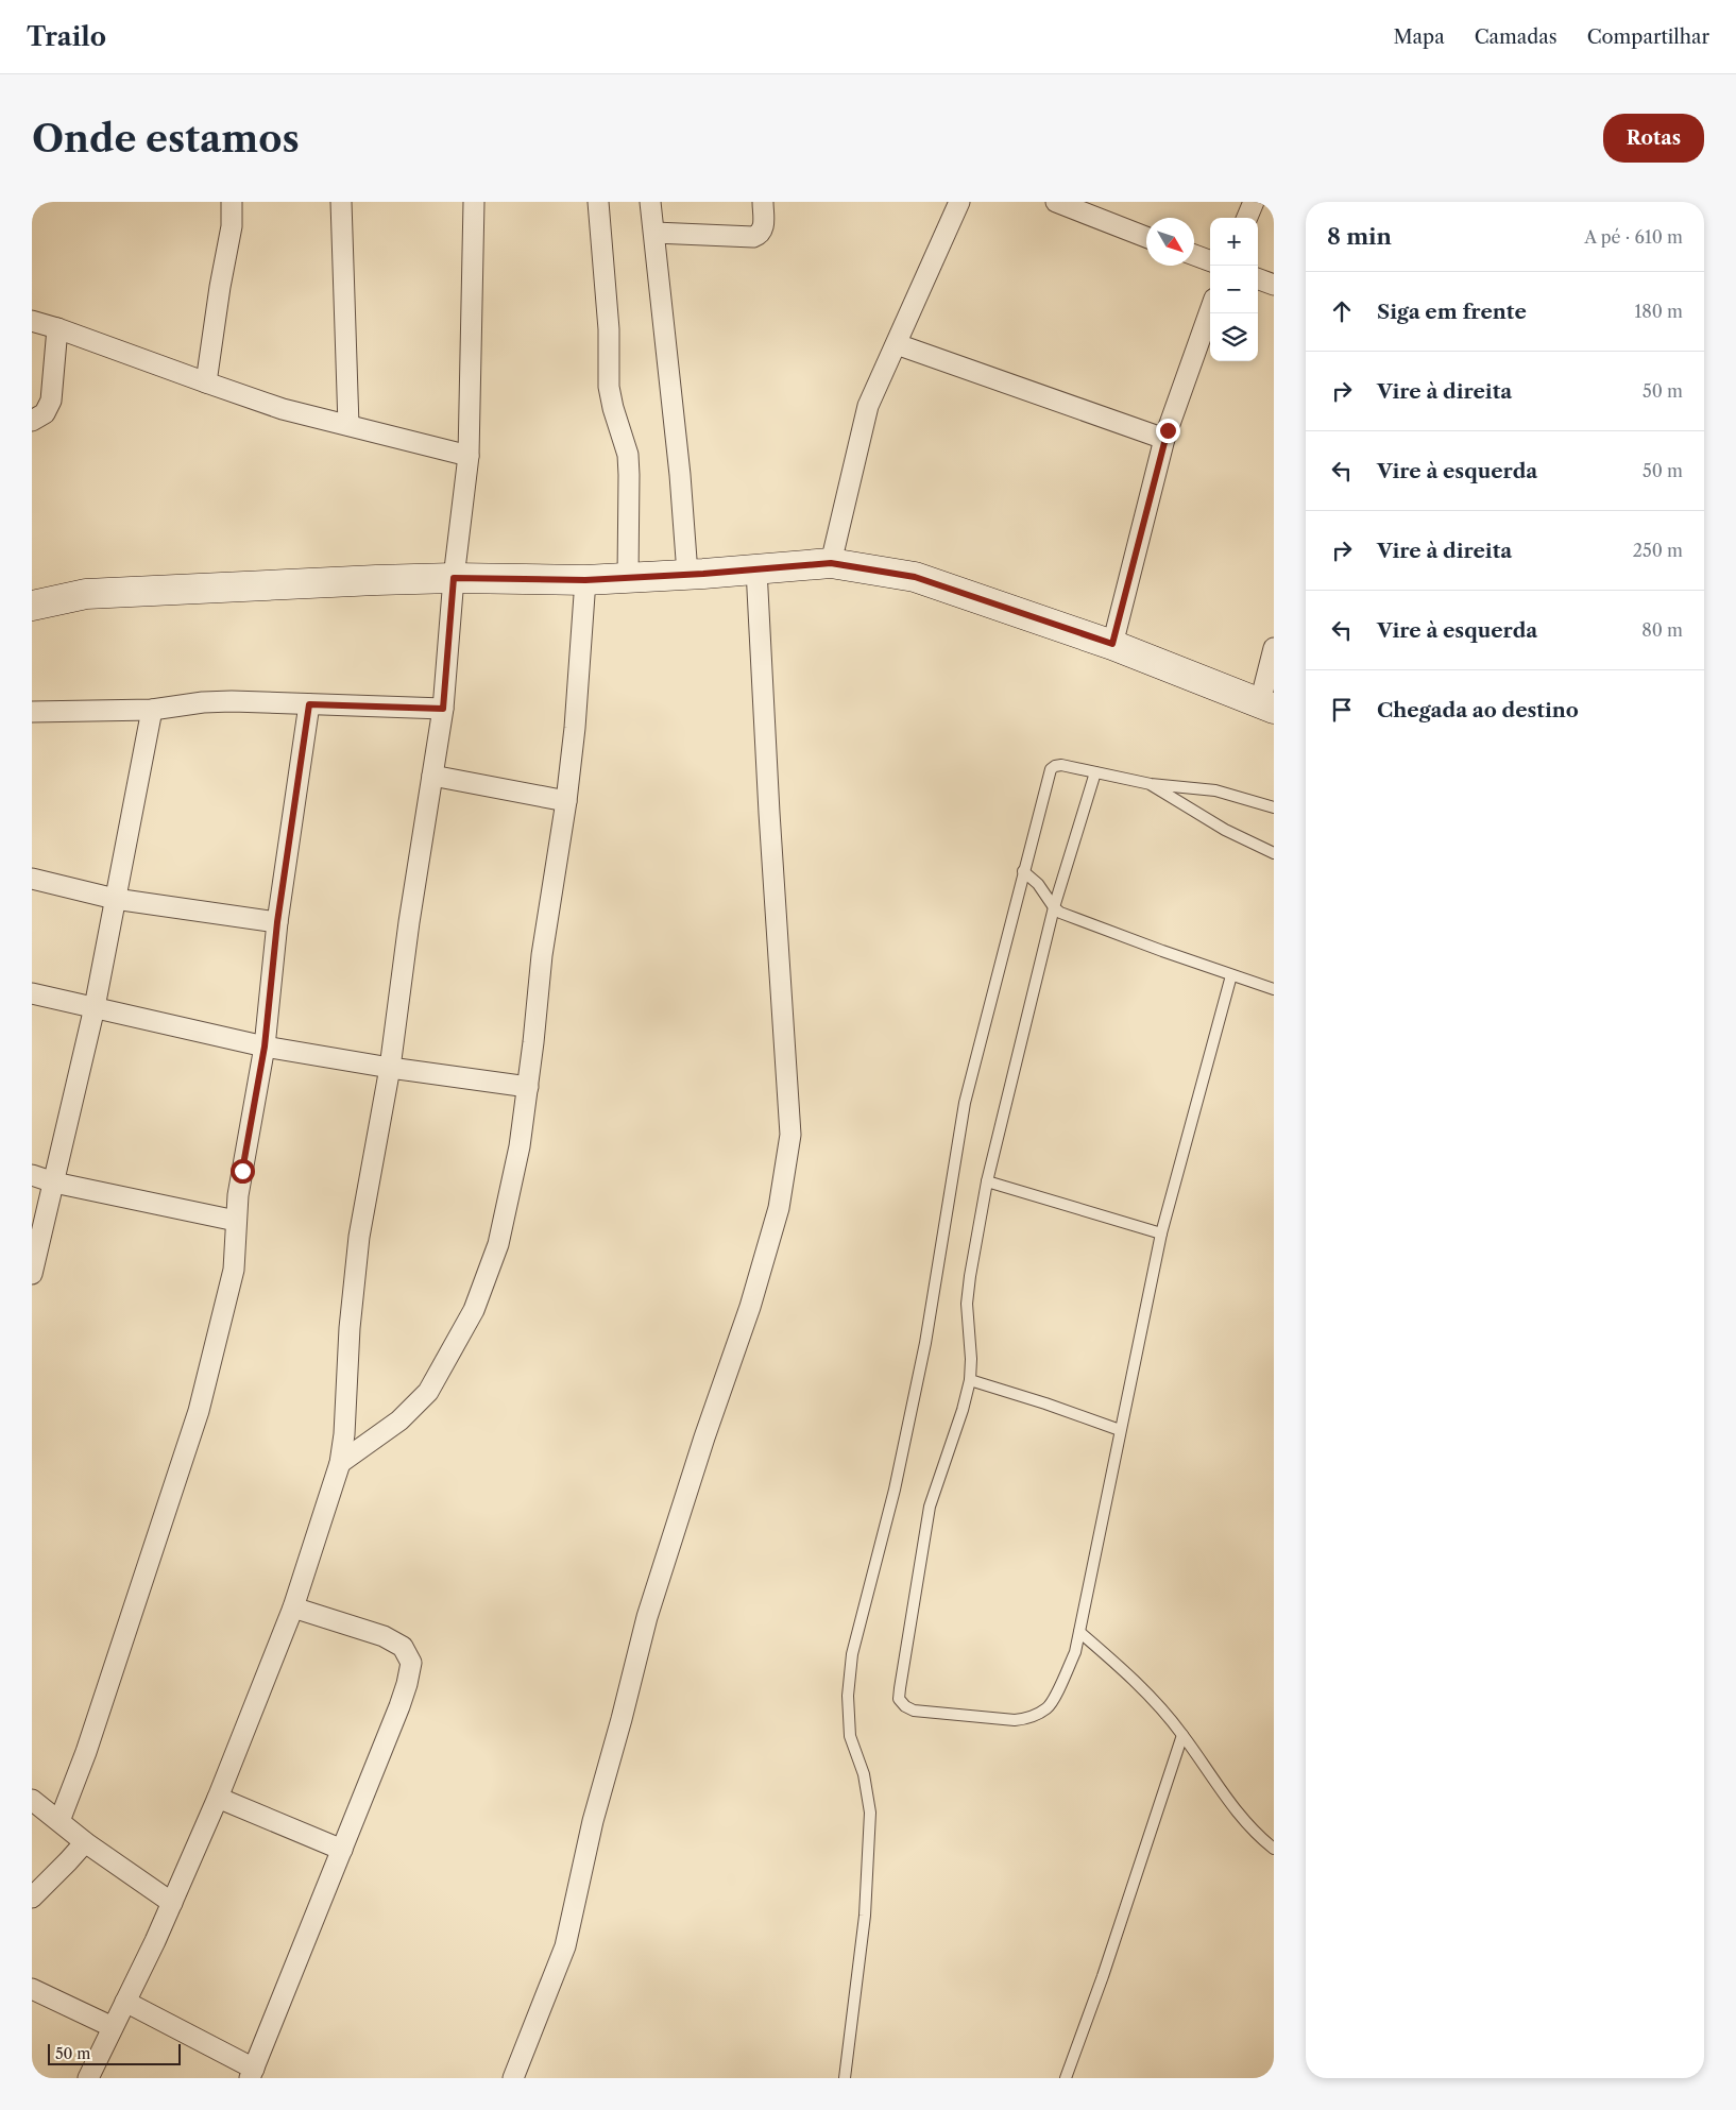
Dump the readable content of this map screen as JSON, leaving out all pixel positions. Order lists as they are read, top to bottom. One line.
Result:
{"scale_bar":"50 m","north":"bottom right","page":{"header":"Trailo","nav":["Mapa","Camadas","Compartilhar"],"buttons":"Rotas","title":"Onde estamos","heading":["8 min","A pé · 610 m"],"map_buttons":["+","−"],"list":[["Siga em frente","180 m"],["Vire à direita","50 m"],["Vire à esquerda","50 m"],["Vire à direita","250 m"],["Vire à esquerda","80 m"],"Chegada ao destino"],"scale":"50 m"}}
